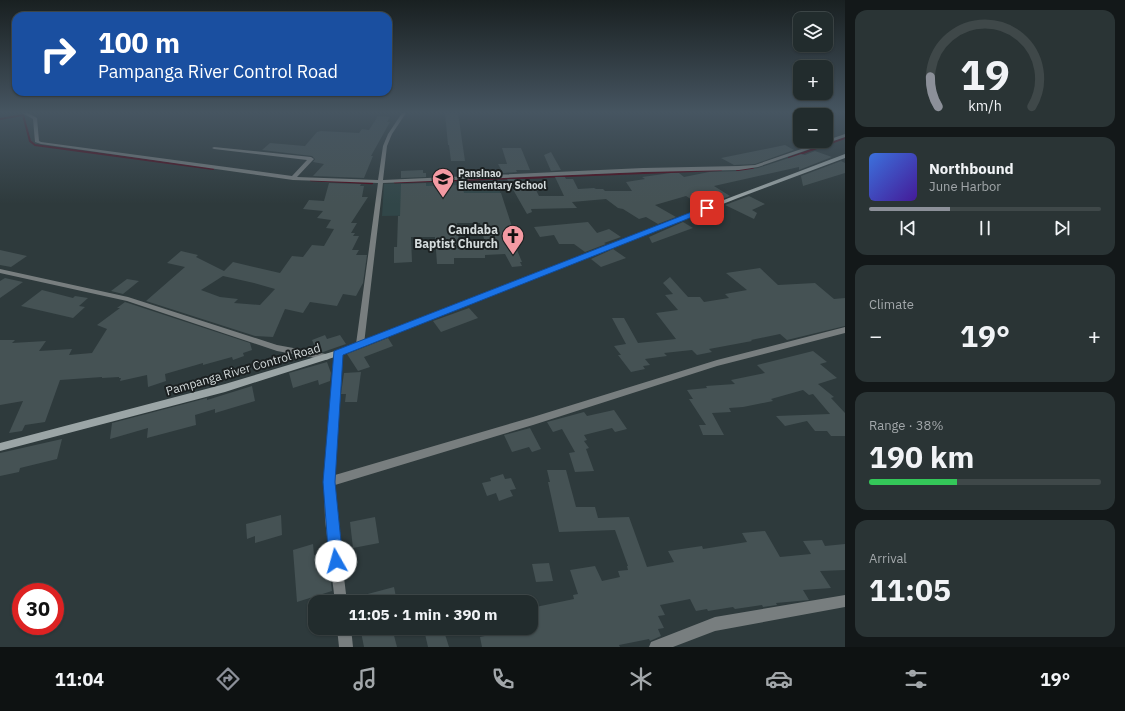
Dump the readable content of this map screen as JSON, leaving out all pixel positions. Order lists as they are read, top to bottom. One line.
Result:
{"streets":{"main road":["Pampanga River Control Road"]},"places":{"school or university":["Pansinao Elementary School"],"church":["Candaba Baptist Church"]},"page":{"map_buttons":["+","−"],"turn":["100 m","Pampanga River Control Road"],"song":["Northbound","June Harbor"],"tile":["Climate",["Range · 38%","190 km"],["Arrival","11:05"]],"heat":["−","19°","+"],"limit":"30","trip":"11:05 · 1 min · 390 m","tabs":["11:04","19°"],"gauge":["19","km/h"]}}
